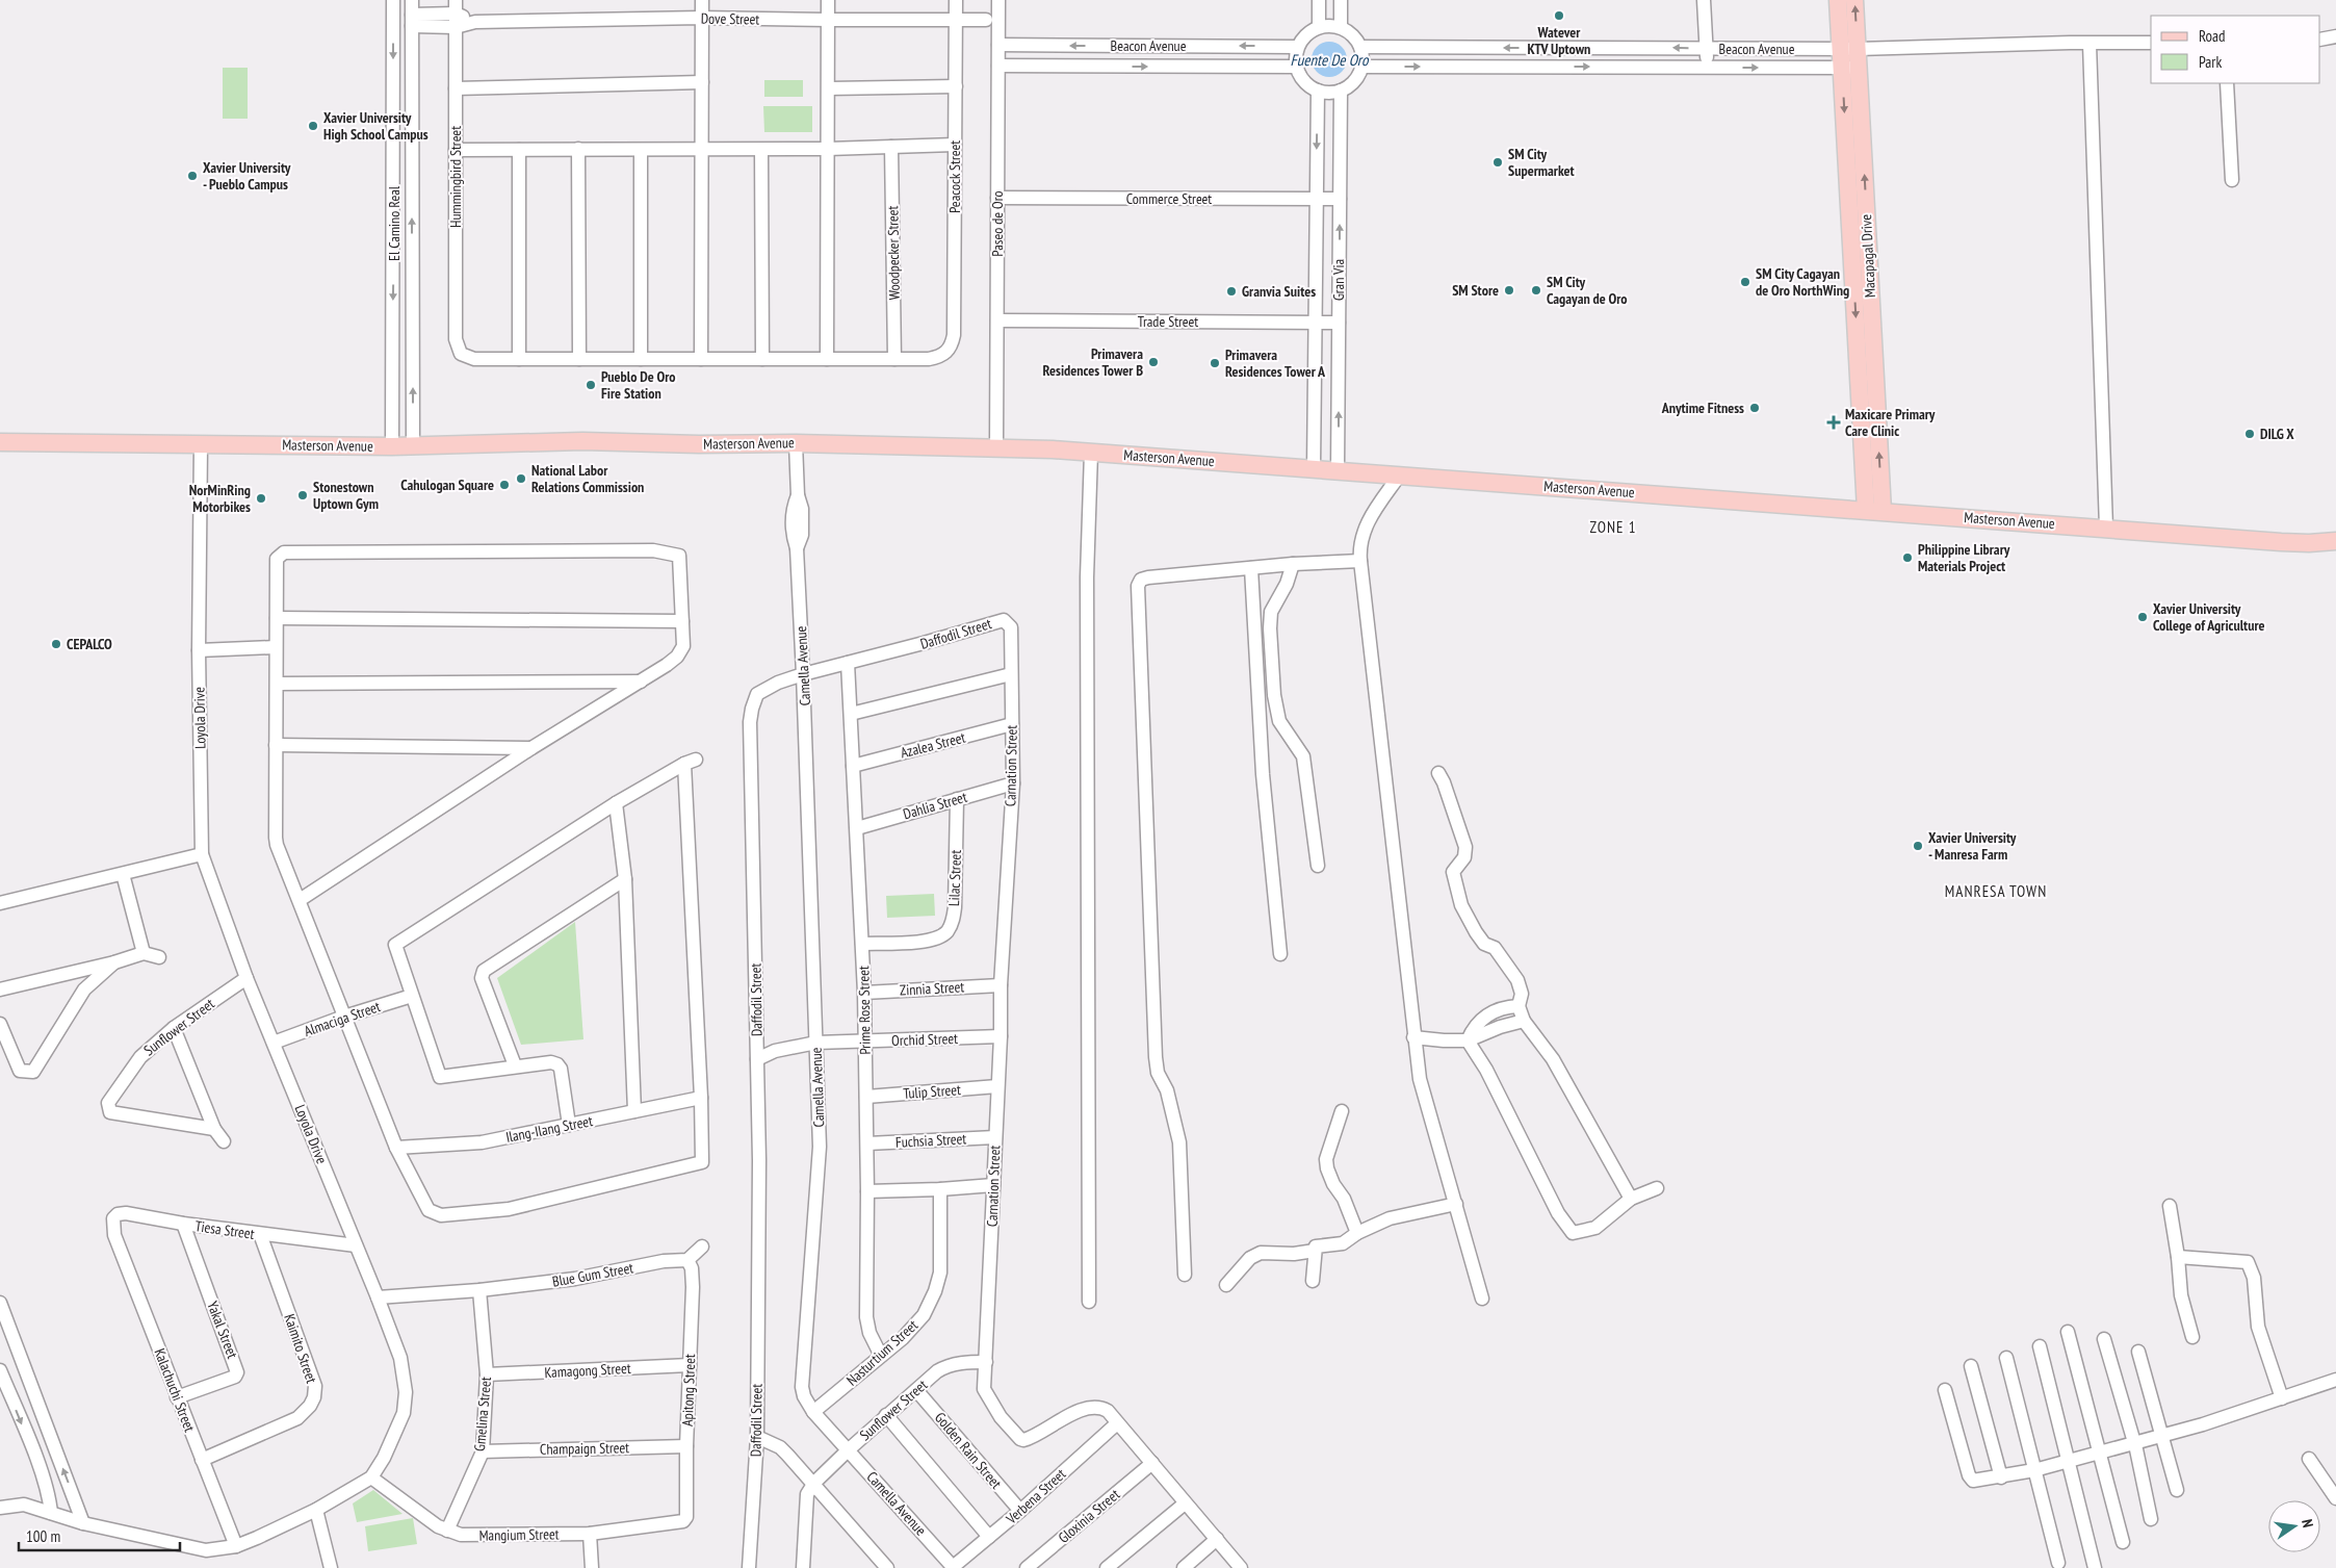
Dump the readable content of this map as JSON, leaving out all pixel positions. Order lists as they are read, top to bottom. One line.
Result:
{"streets":{"main road":["Macapagal Drive","Masterson Avenue"],"street":["Dove Street","Beacon Avenue","Hummingbird Street","Peacock Street","Commerce Street","El Camino Real","Paseo de Oro","Woodpecker Street","Gran Via","Trade Street","Daffodil Street","Camella Avenue","Loyola Drive","Azalea Street","Carnation Street","Dahlia Street","Lilac Street","Zinnia Street","Prime Rose Street","Almaciga Street","Sunflower Street","Orchid Street","Tulip Street","Ilang-Ilang Street","Fuchsia Street","Tiesa Street","Blue Gum Street","Yakal Street","Kaimito Street","Nasturtium Street","Kamagong Street","Kalachuchi Street","Apitong Street","Gmelina Street","Champaign Street","Golden Rain Street","Verbena Street","Gloxinia Street","Mangium Street"]},"crossings":[["Dove Street","Hummingbird Street"],["Dove Street","Peacock Street"],["Dove Street","El Camino Real"],["Beacon Avenue","Paseo de Oro"],["Beacon Avenue","Macapagal Drive"],["Beacon Avenue","Gran Via"],["Peacock Street","Woodpecker Street"],["Commerce Street","Paseo de Oro"],["Commerce Street","Gran Via"],["El Camino Real","Masterson Avenue"],["Paseo de Oro","Trade Street"],["Paseo de Oro","Masterson Avenue"],["Macapagal Drive","Masterson Avenue"],["Gran Via","Trade Street"],["Gran Via","Masterson Avenue"],["Masterson Avenue","Camella Avenue"],["Masterson Avenue","Loyola Drive"],["Daffodil Street","Camella Avenue"],["Daffodil Street","Carnation Street"],["Daffodil Street","Prime Rose Street"],["Daffodil Street","Orchid Street"],["Camella Avenue","Sunflower Street"],["Camella Avenue","Orchid Street"],["Camella Avenue","Nasturtium Street"],["Camella Avenue","Verbena Street"],["Loyola Drive","Almaciga Street"],["Loyola Drive","Sunflower Street"],["Loyola Drive","Tiesa Street"],["Loyola Drive","Blue Gum Street"],["Loyola Drive","Mangium Street"],["Azalea Street","Carnation Street"],["Azalea Street","Prime Rose Street"],["Carnation Street","Dahlia Street"],["Carnation Street","Zinnia Street"],["Carnation Street","Sunflower Street"],["Carnation Street","Orchid Street"],["Carnation Street","Tulip Street"],["Carnation Street","Fuchsia Street"],["Carnation Street","Verbena Street"],["Carnation Street","Gloxinia Street"],["Dahlia Street","Lilac Street"],["Dahlia Street","Prime Rose Street"],["Lilac Street","Prime Rose Street"],["Zinnia Street","Prime Rose Street"],["Prime Rose Street","Orchid Street"],["Prime Rose Street","Tulip Street"],["Prime Rose Street","Fuchsia Street"],["Prime Rose Street","Nasturtium Street"],["Sunflower Street","Golden Rain Street"],["Tiesa Street","Yakal Street"],["Tiesa Street","Kaimito Street"],["Tiesa Street","Kalachuchi Street"],["Blue Gum Street","Apitong Street"],["Blue Gum Street","Gmelina Street"],["Yakal Street","Kalachuchi Street"],["Kaimito Street","Kalachuchi Street"],["Kamagong Street","Apitong Street"],["Kamagong Street","Gmelina Street"],["Apitong Street","Champaign Street"],["Apitong Street","Mangium Street"],["Gmelina Street","Champaign Street"],["Gmelina Street","Mangium Street"],["Golden Rain Street","Verbena Street"]],"districts":["ZONE 1","MANRESA TOWN"],"water":["Fuente De Oro"],"places":{"other":["Watever KTV Uptown","Xavier University High School Campus","SM City Supermarket","Xavier University - Pueblo Campus","SM City Cagayan de Oro NorthWing","SM Store","SM City Cagayan de Oro","Granvia Suites","Primavera Residences Tower B","Primavera Residences Tower A","Pueblo De Oro Fire Station","Anytime Fitness","DILG X","National Labor Relations Commission","Cahulogan Square","Stonestown Uptown Gym","NorMinRing Motorbikes","Philippine Library Materials Project","Xavier University College of Agriculture","CEPALCO","Xavier University - Manresa Farm"],"health":["Maxicare Primary Care Clinic"]},"legend":["Road","Park"],"scale_bar":"100 m","north":"right"}
